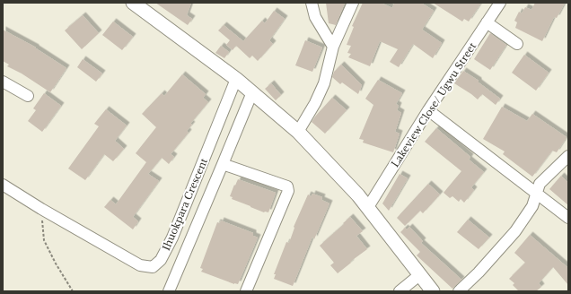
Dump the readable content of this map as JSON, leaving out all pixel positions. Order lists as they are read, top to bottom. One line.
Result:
{"streets":{"street":["Lakeview Close/ Ugwu Street","Ihuokpara Crescent"]}}
